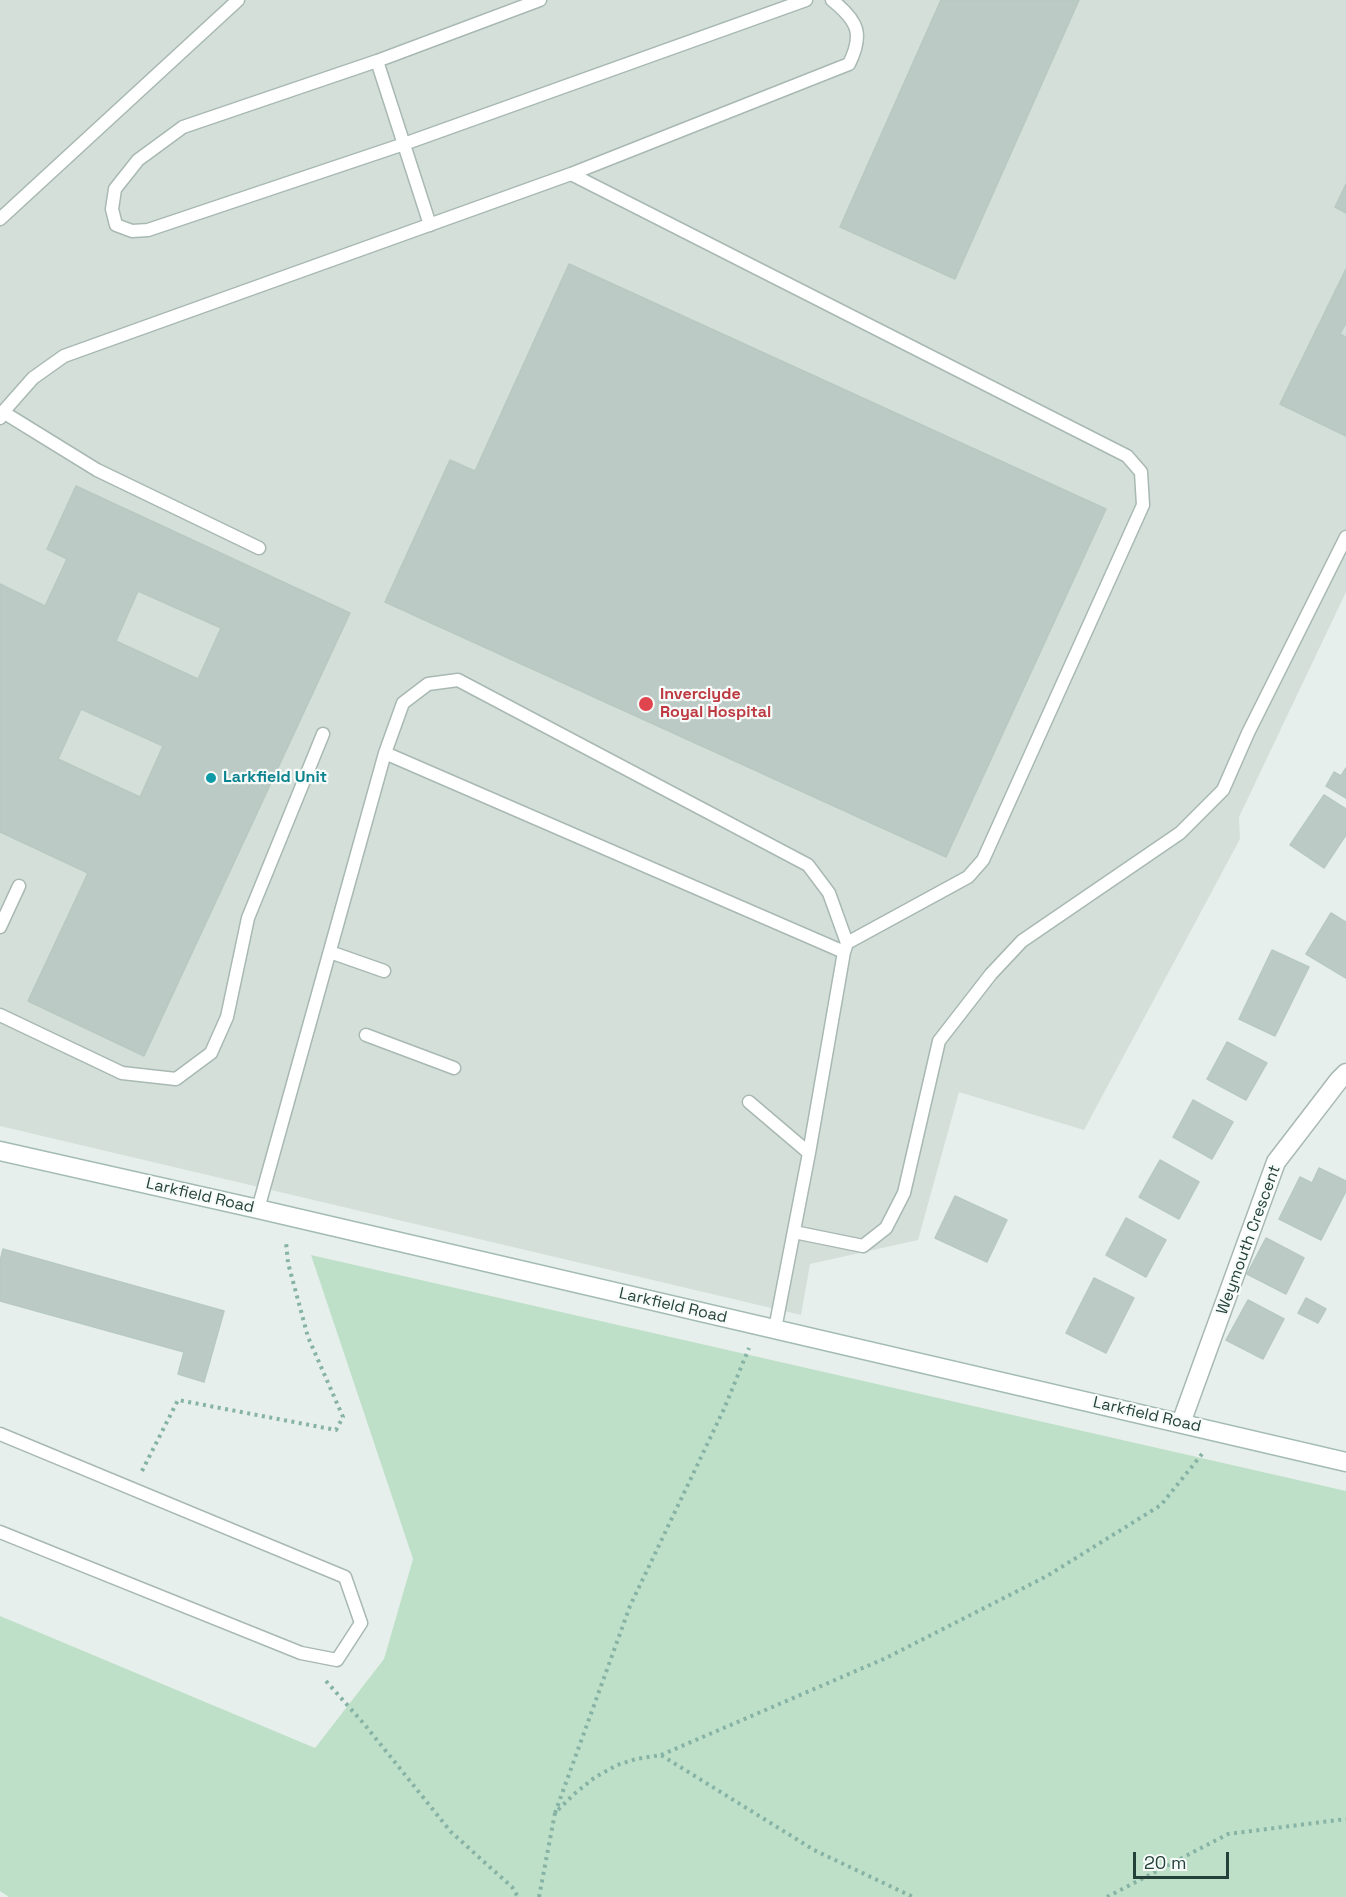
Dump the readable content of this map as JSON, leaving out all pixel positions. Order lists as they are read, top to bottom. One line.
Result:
{"streets":{"street":["Larkfield Road","Weymouth Crescent"]},"crossings":[["Larkfield Road","Weymouth Crescent"]],"places":["Inverclyde Royal Hospital","Larkfield Unit"],"scale_bar":"20 m"}
